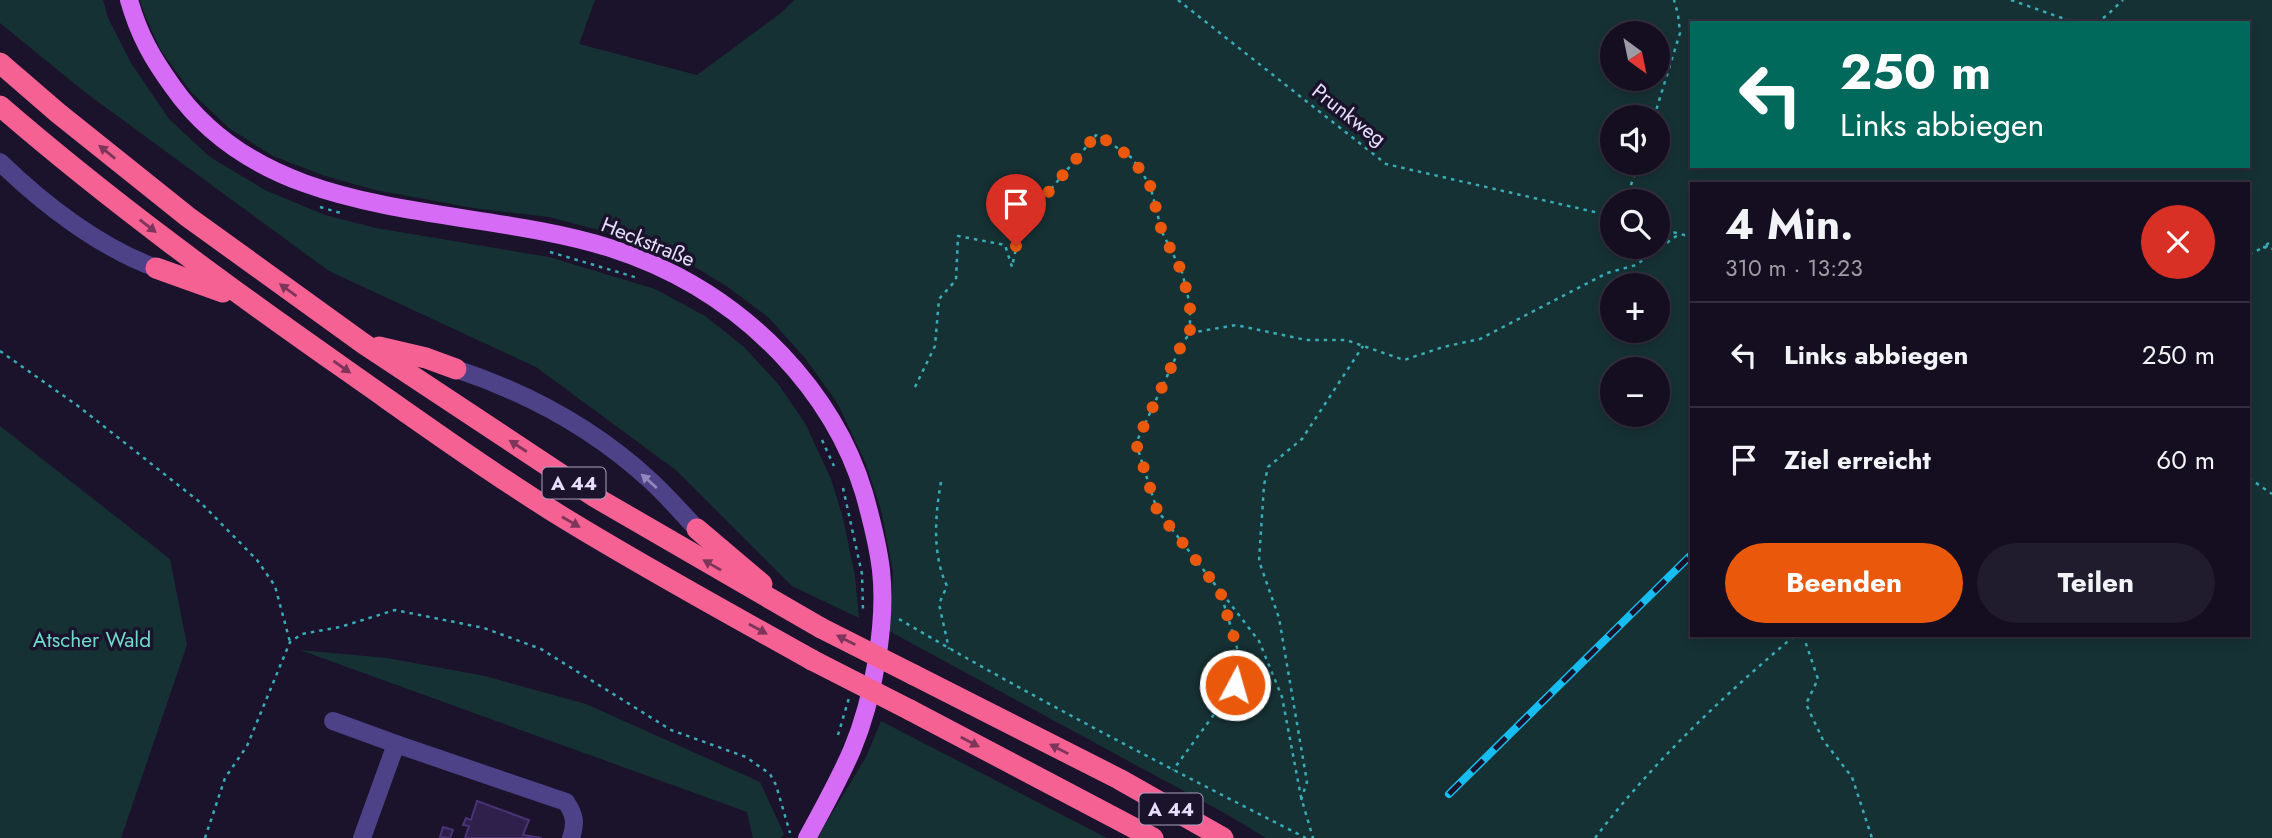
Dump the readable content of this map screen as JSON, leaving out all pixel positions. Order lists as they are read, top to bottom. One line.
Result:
{"streets":{"highway":["A 44"],"main road":["Heckstraße"],"path":["Prunkweg"]},"parks":["Atscher Wald"],"north":"bottom right","page":{"map_buttons":["+","−"],"turn":["250 m","Links abbiegen"],"heading":["4 Min.","310 m · 13:23"],"list":[{"name":"Links abbiegen","value":"250 m"},{"name":"Ziel erreicht","value":"60 m"}],"buttons":["Beenden","Teilen"]}}
